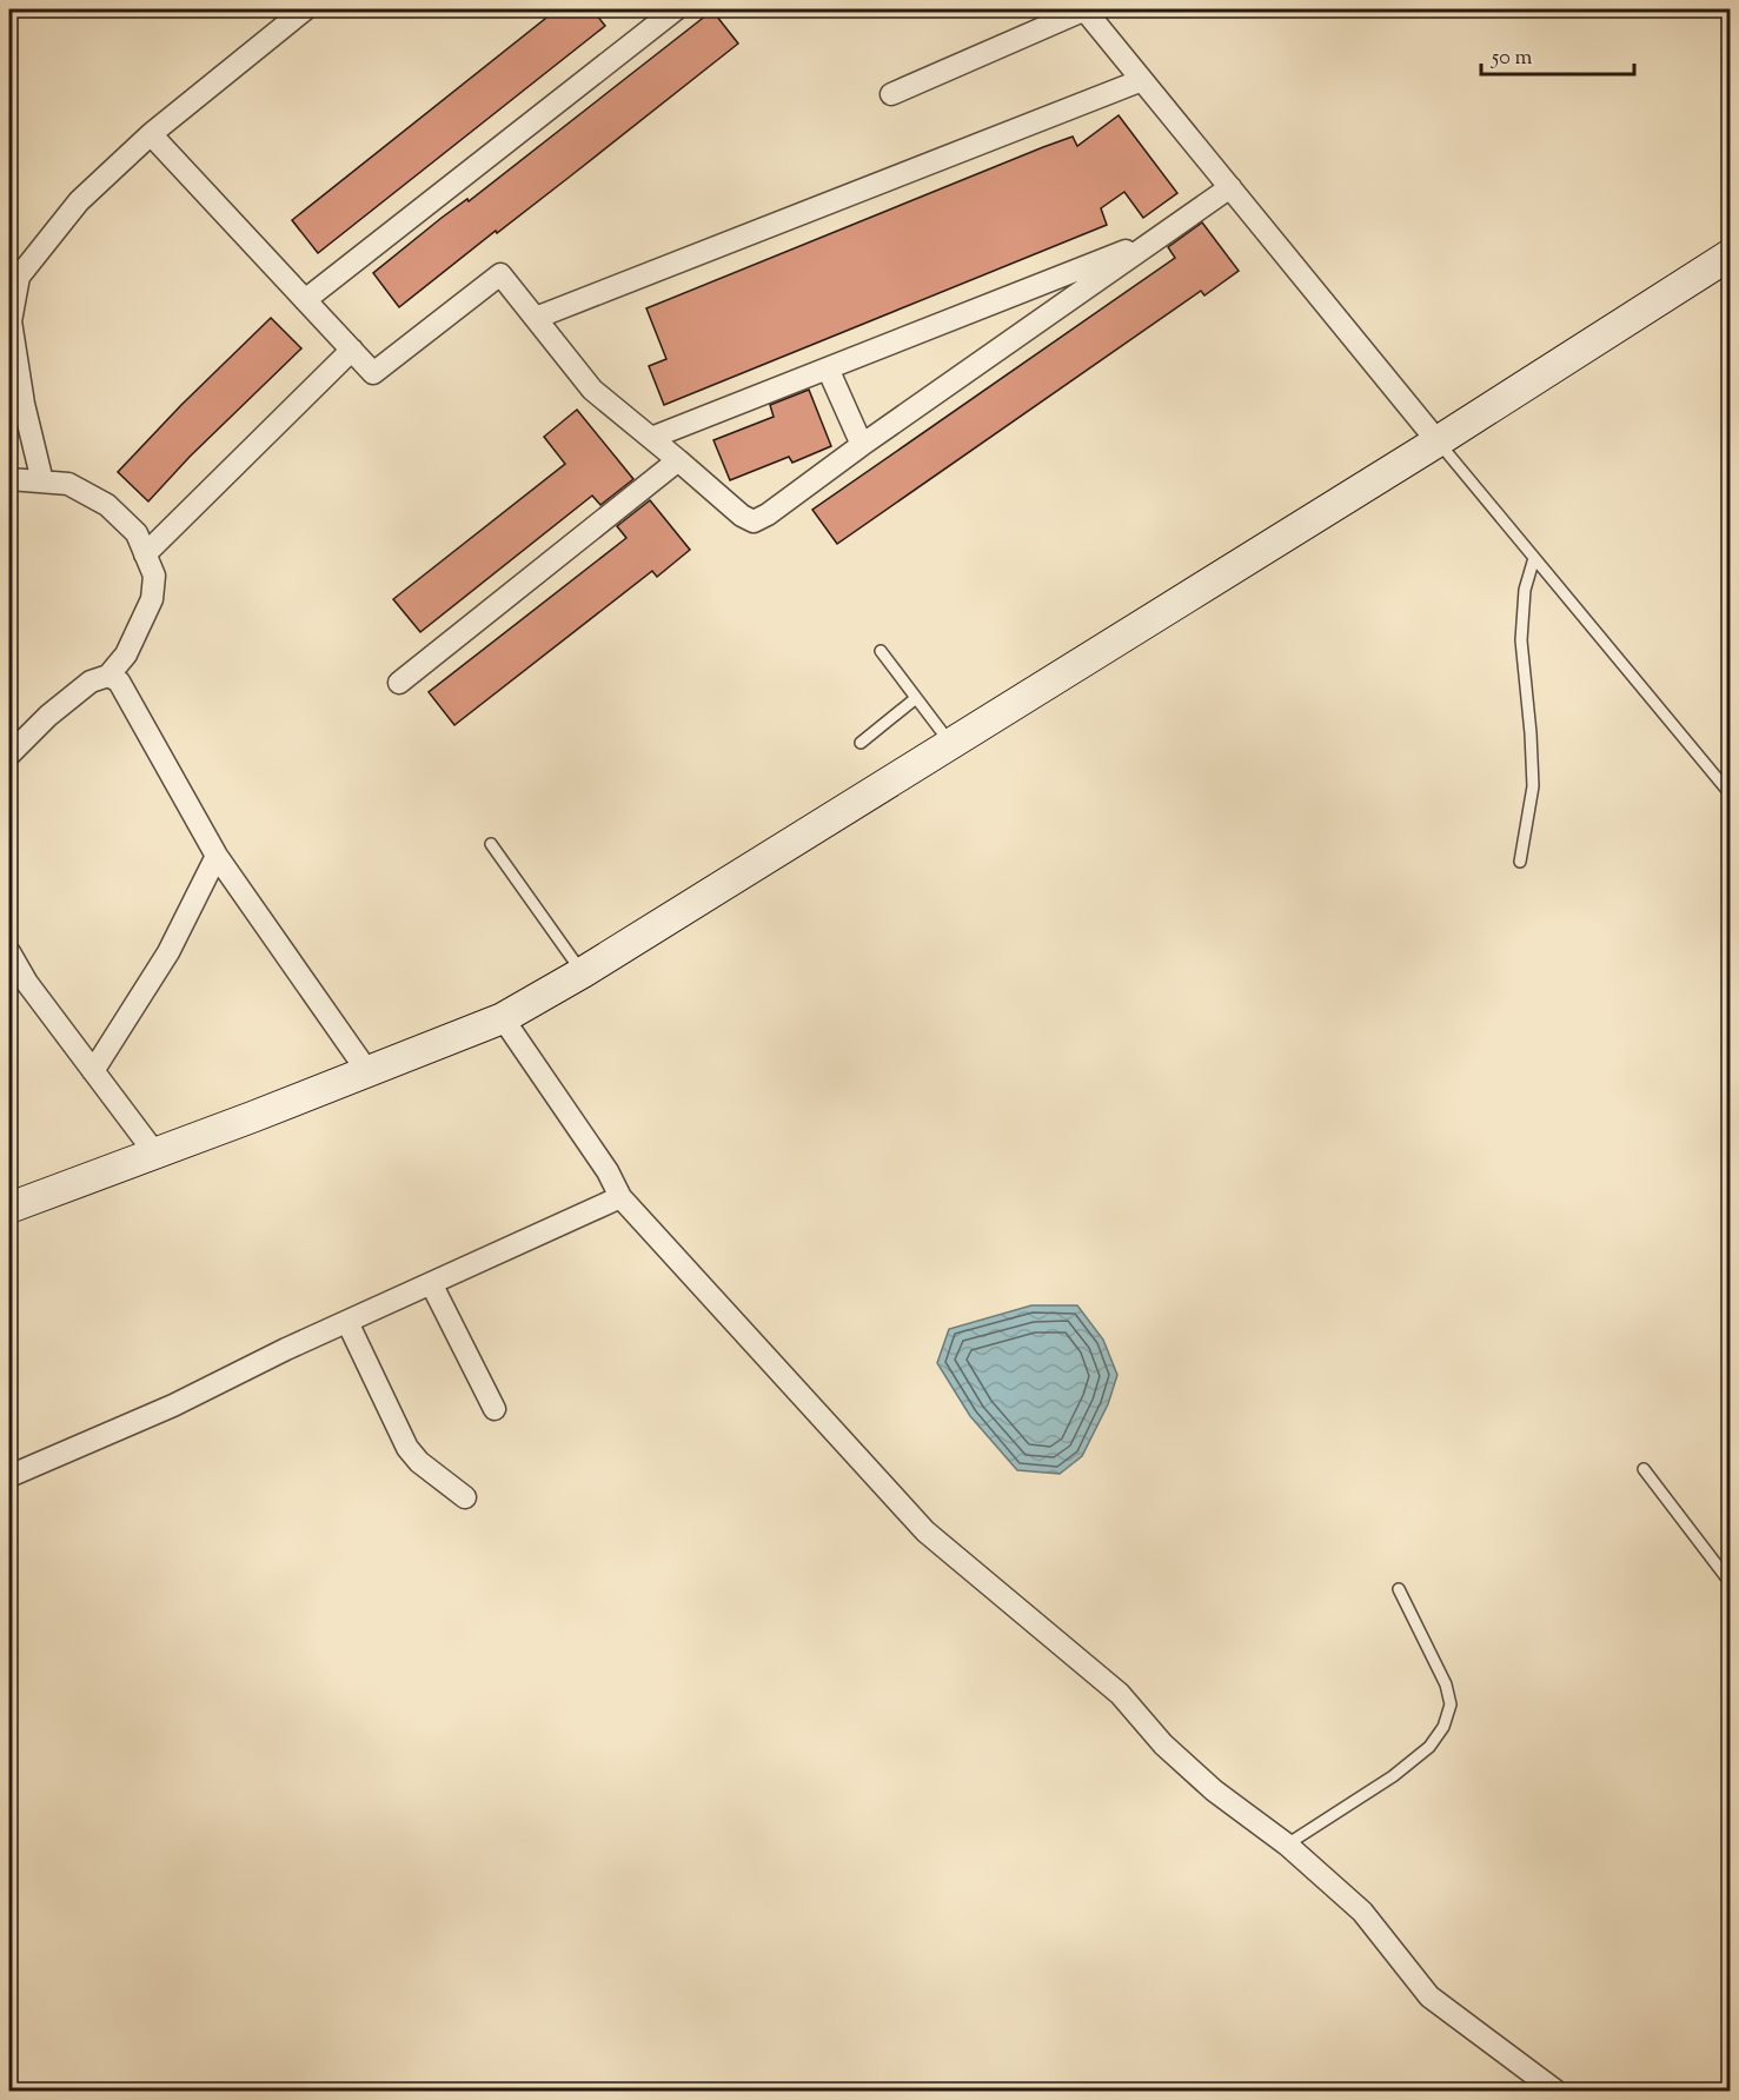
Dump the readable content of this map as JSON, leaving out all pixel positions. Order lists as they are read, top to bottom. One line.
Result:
{"scale_bar":"50 m"}
